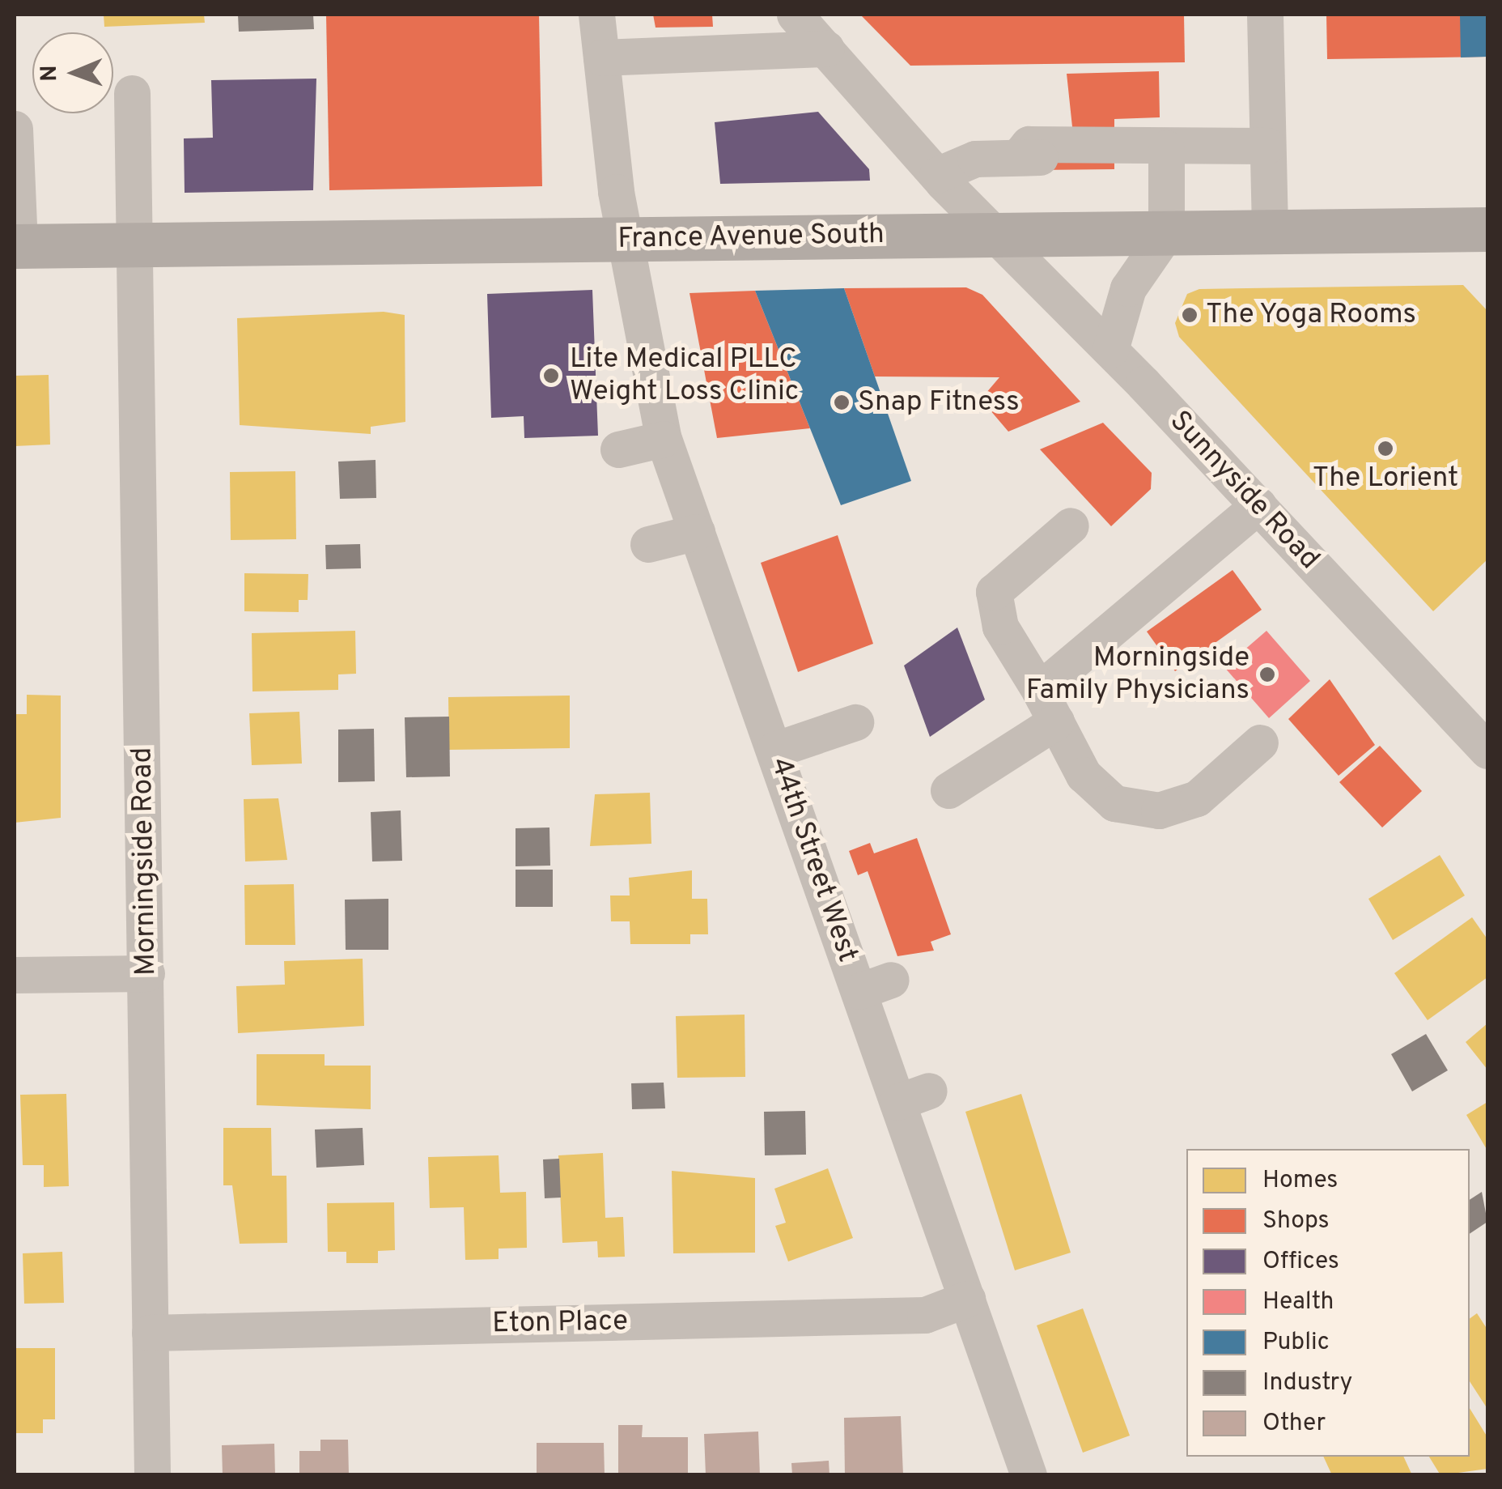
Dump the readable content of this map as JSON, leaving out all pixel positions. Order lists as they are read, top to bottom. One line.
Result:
{"streets":{"main road":["France Avenue South"],"street":["Sunnyside Road","44th Street West","Morningside Road","Eton Place"]},"crossings":[["France Avenue South","Sunnyside Road"],["France Avenue South","44th Street West"],["France Avenue South","Morningside Road"],["44th Street West","Eton Place"],["Morningside Road","Eton Place"]],"places":["The Yoga Rooms","Lite Medical PLLC Weight Loss Clinic","Snap Fitness","The Lorient","Morningside Family Physicians"],"legend":["Homes","Shops","Offices","Health","Public","Industry","Other"],"north":"left"}
